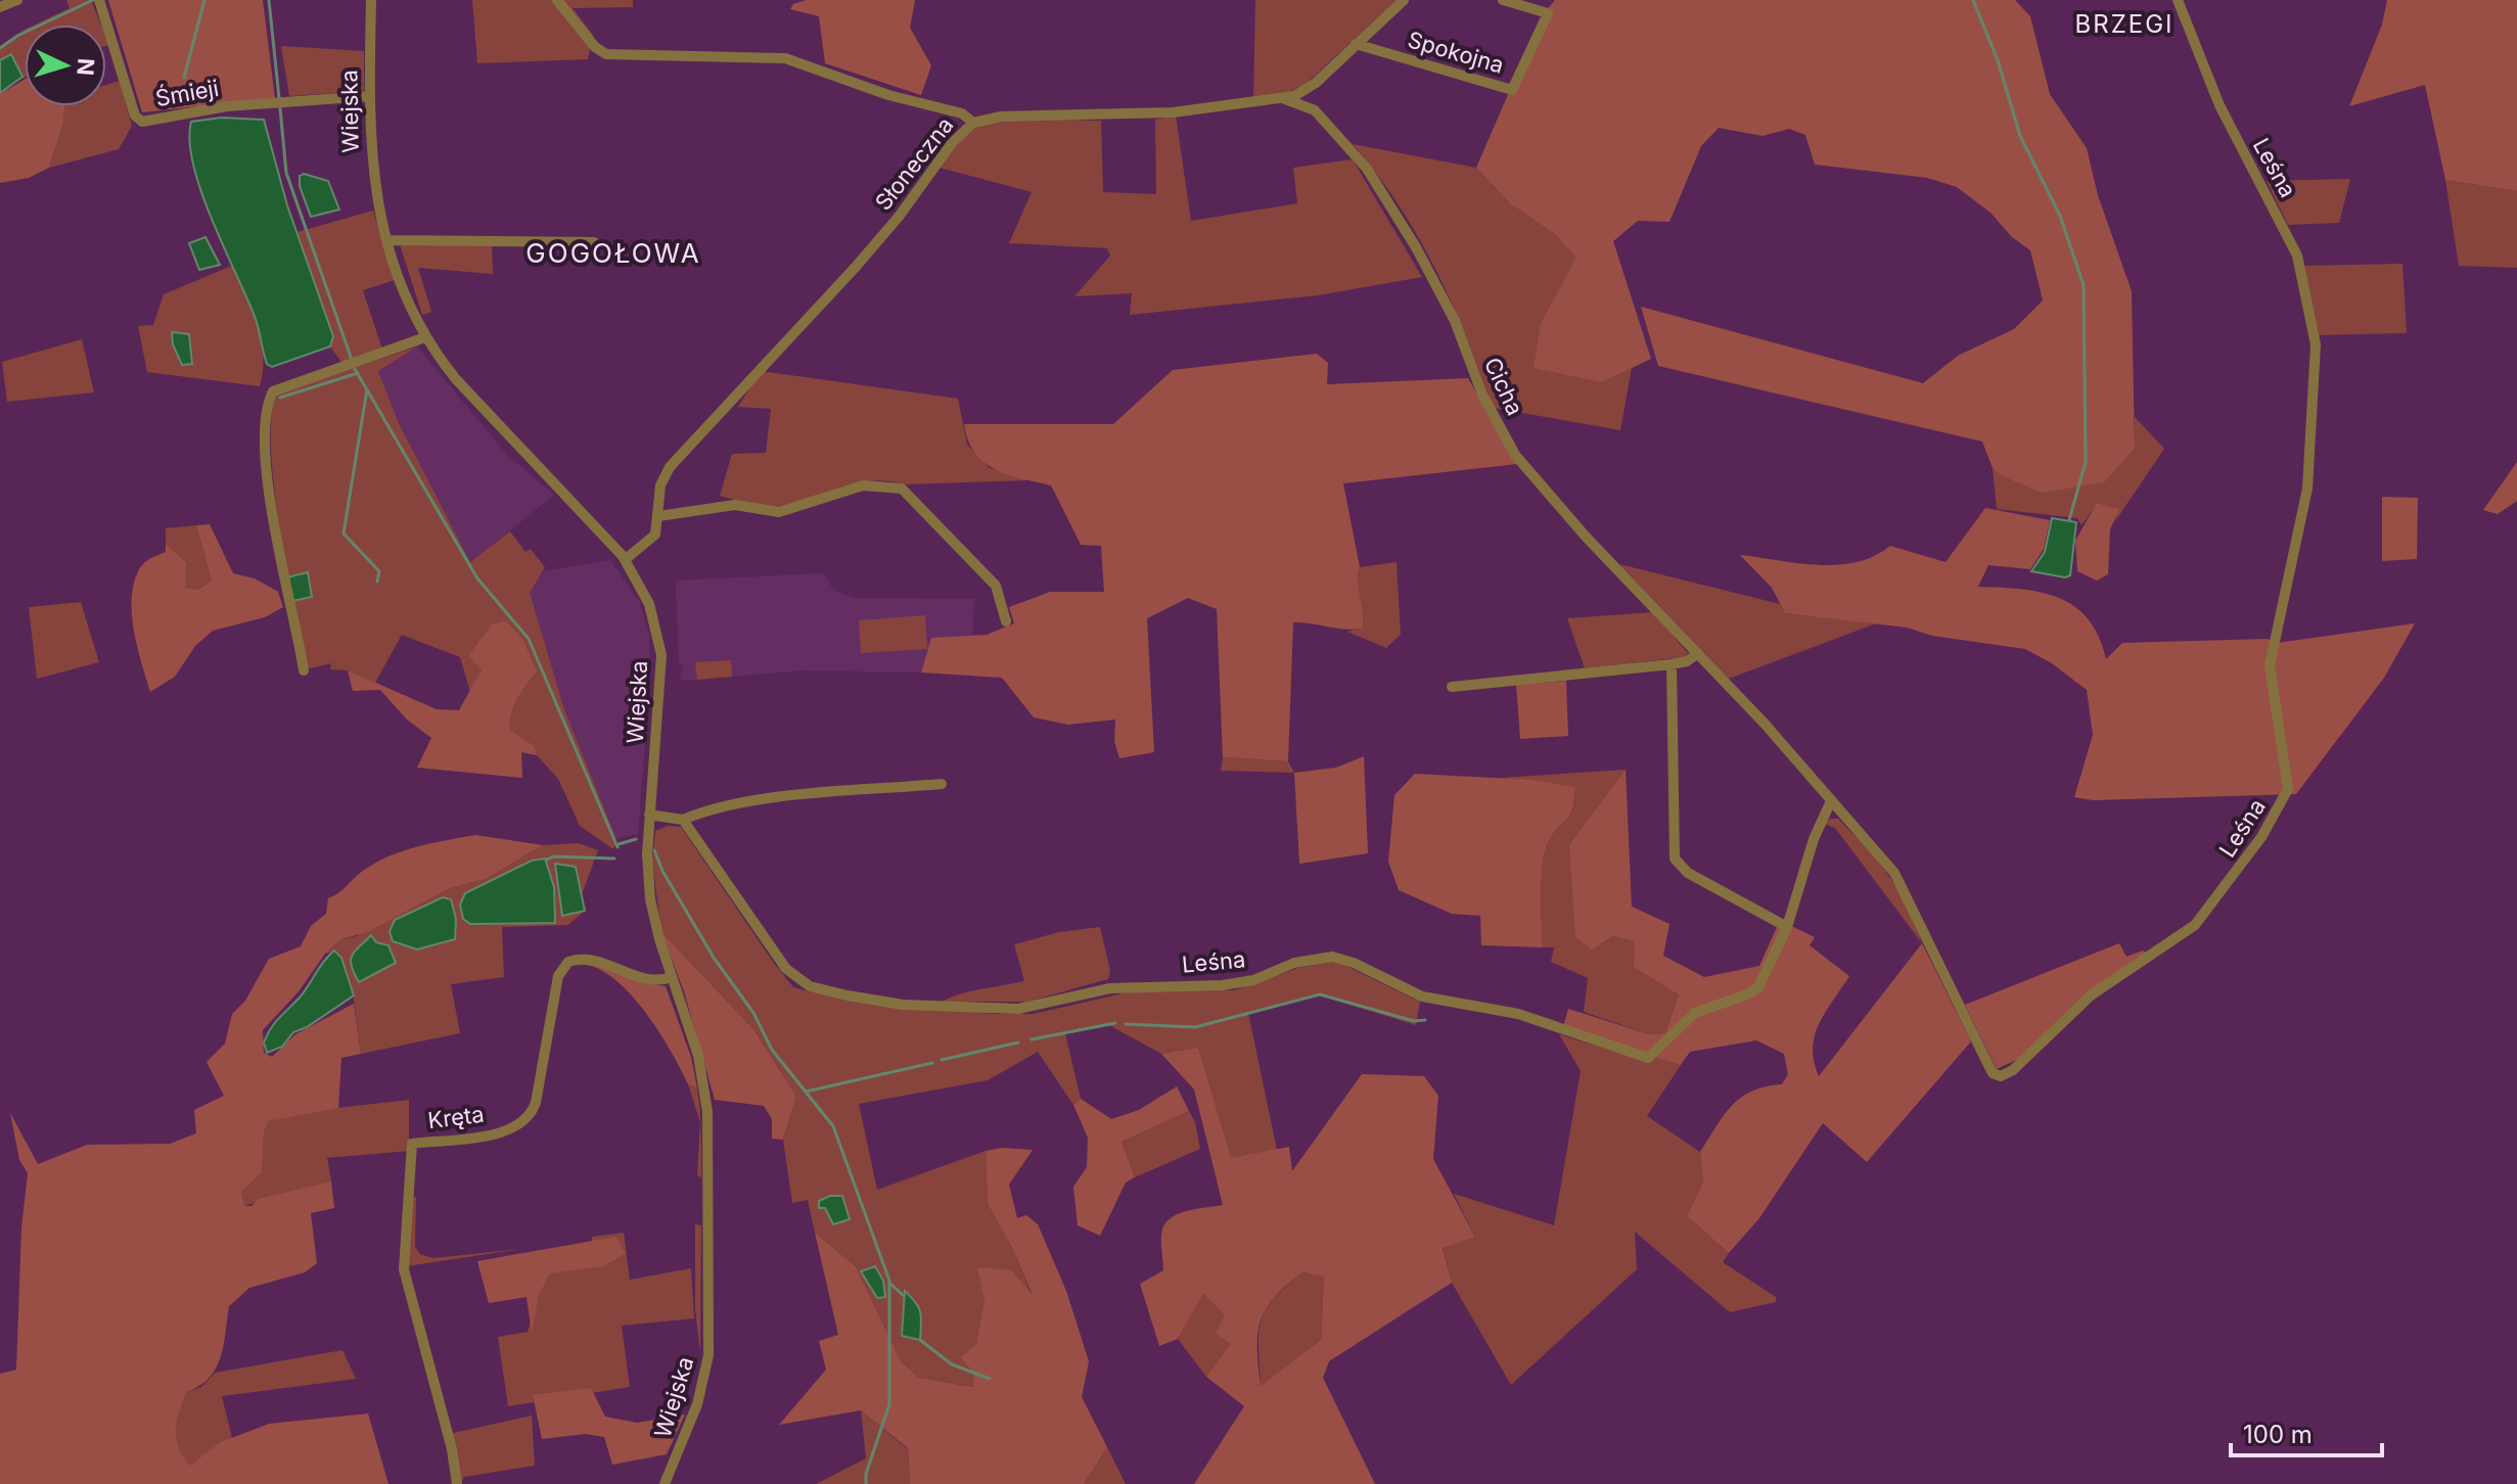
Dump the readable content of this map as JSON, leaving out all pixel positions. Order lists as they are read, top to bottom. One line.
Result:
{"streets":{"street":["Spokojna","Śmieji","Wiejska","Słoneczna","Leśna","Cicha","Kręta"]},"crossings":[["Spokojna","Słoneczna"],["Śmieji","Wiejska"],["Wiejska","Słoneczna"],["Wiejska","Kręta"],["Słoneczna","Cicha"],["Leśna","Cicha"]],"districts":["BRZEGI","GOGOŁOWA"],"scale_bar":"100 m","north":"right"}
